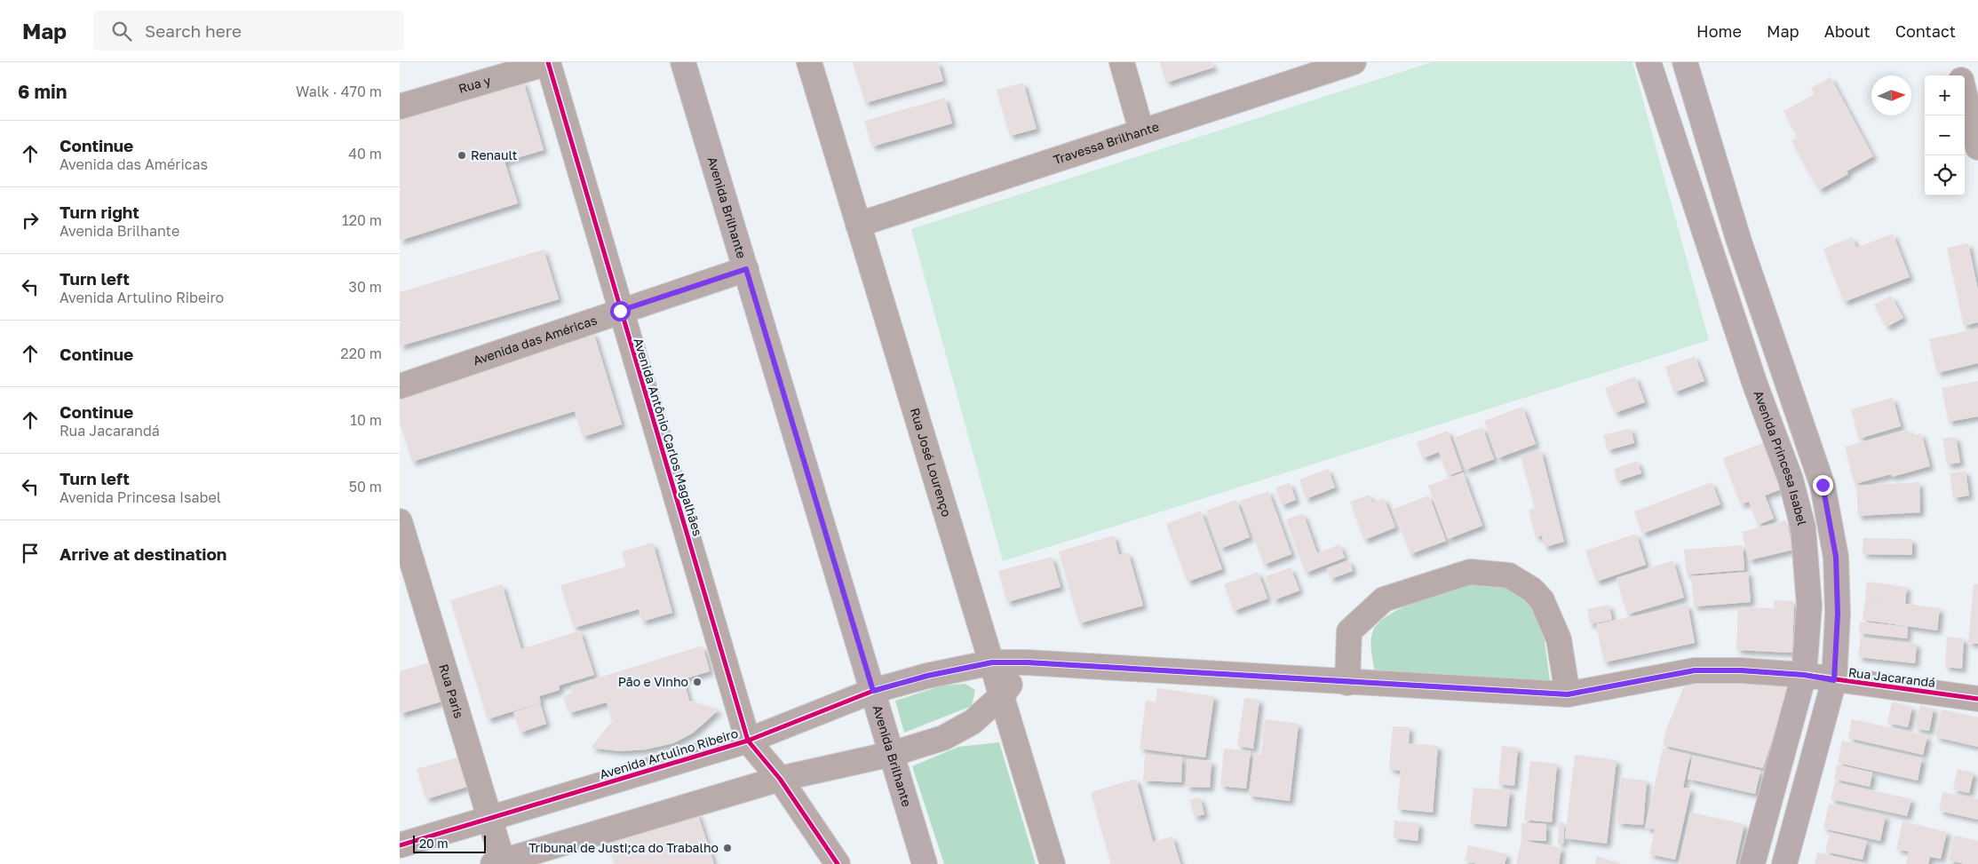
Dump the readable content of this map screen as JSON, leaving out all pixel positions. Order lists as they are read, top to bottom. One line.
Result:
{"streets":{"main road":["Avenida Brilhante","Avenida Princesa Isabel"],"street":["Rua y","Travessa Brilhante","Avenida das Américas","Avenida Antônio Carlos Magalhães","Rua José Lourenço","Rua Jacarandá","Rua Paris","Avenida Artulino Ribeiro"]},"crossings":[["Rua y","Avenida Antônio Carlos Magalhães"],["Travessa Brilhante","Rua José Lourenço"],["Avenida Brilhante","Avenida das Américas"],["Avenida Brilhante","Avenida Artulino Ribeiro"],["Avenida das Américas","Avenida Antônio Carlos Magalhães"],["Avenida Antônio Carlos Magalhães","Avenida Artulino Ribeiro"],["Avenida Princesa Isabel","Rua Jacarandá"],["Rua José Lourenço","Avenida Artulino Ribeiro"],["Rua Jacarandá","Avenida Artulino Ribeiro"],["Rua Paris","Avenida Artulino Ribeiro"]],"places":["Renault","Pão e Vinho","Tribunal de Justi;ca do Trabalho"],"scale_bar":"20 m","north":"right","page":{"header":"Map","search":"Search here","nav":["Home","Map","About","Contact"],"heading":["6 min","Walk · 470 m"],"map_buttons":["+","−"],"list":[["Continue","Avenida das Américas","40 m"],["Turn right","Avenida Brilhante","120 m"],["Turn left","Avenida Artulino Ribeiro","30 m"],["Continue","220 m"],["Continue","Rua Jacarandá","10 m"],["Turn left","Avenida Princesa Isabel","50 m"],"Arrive at destination"],"scale":"20 m"}}
